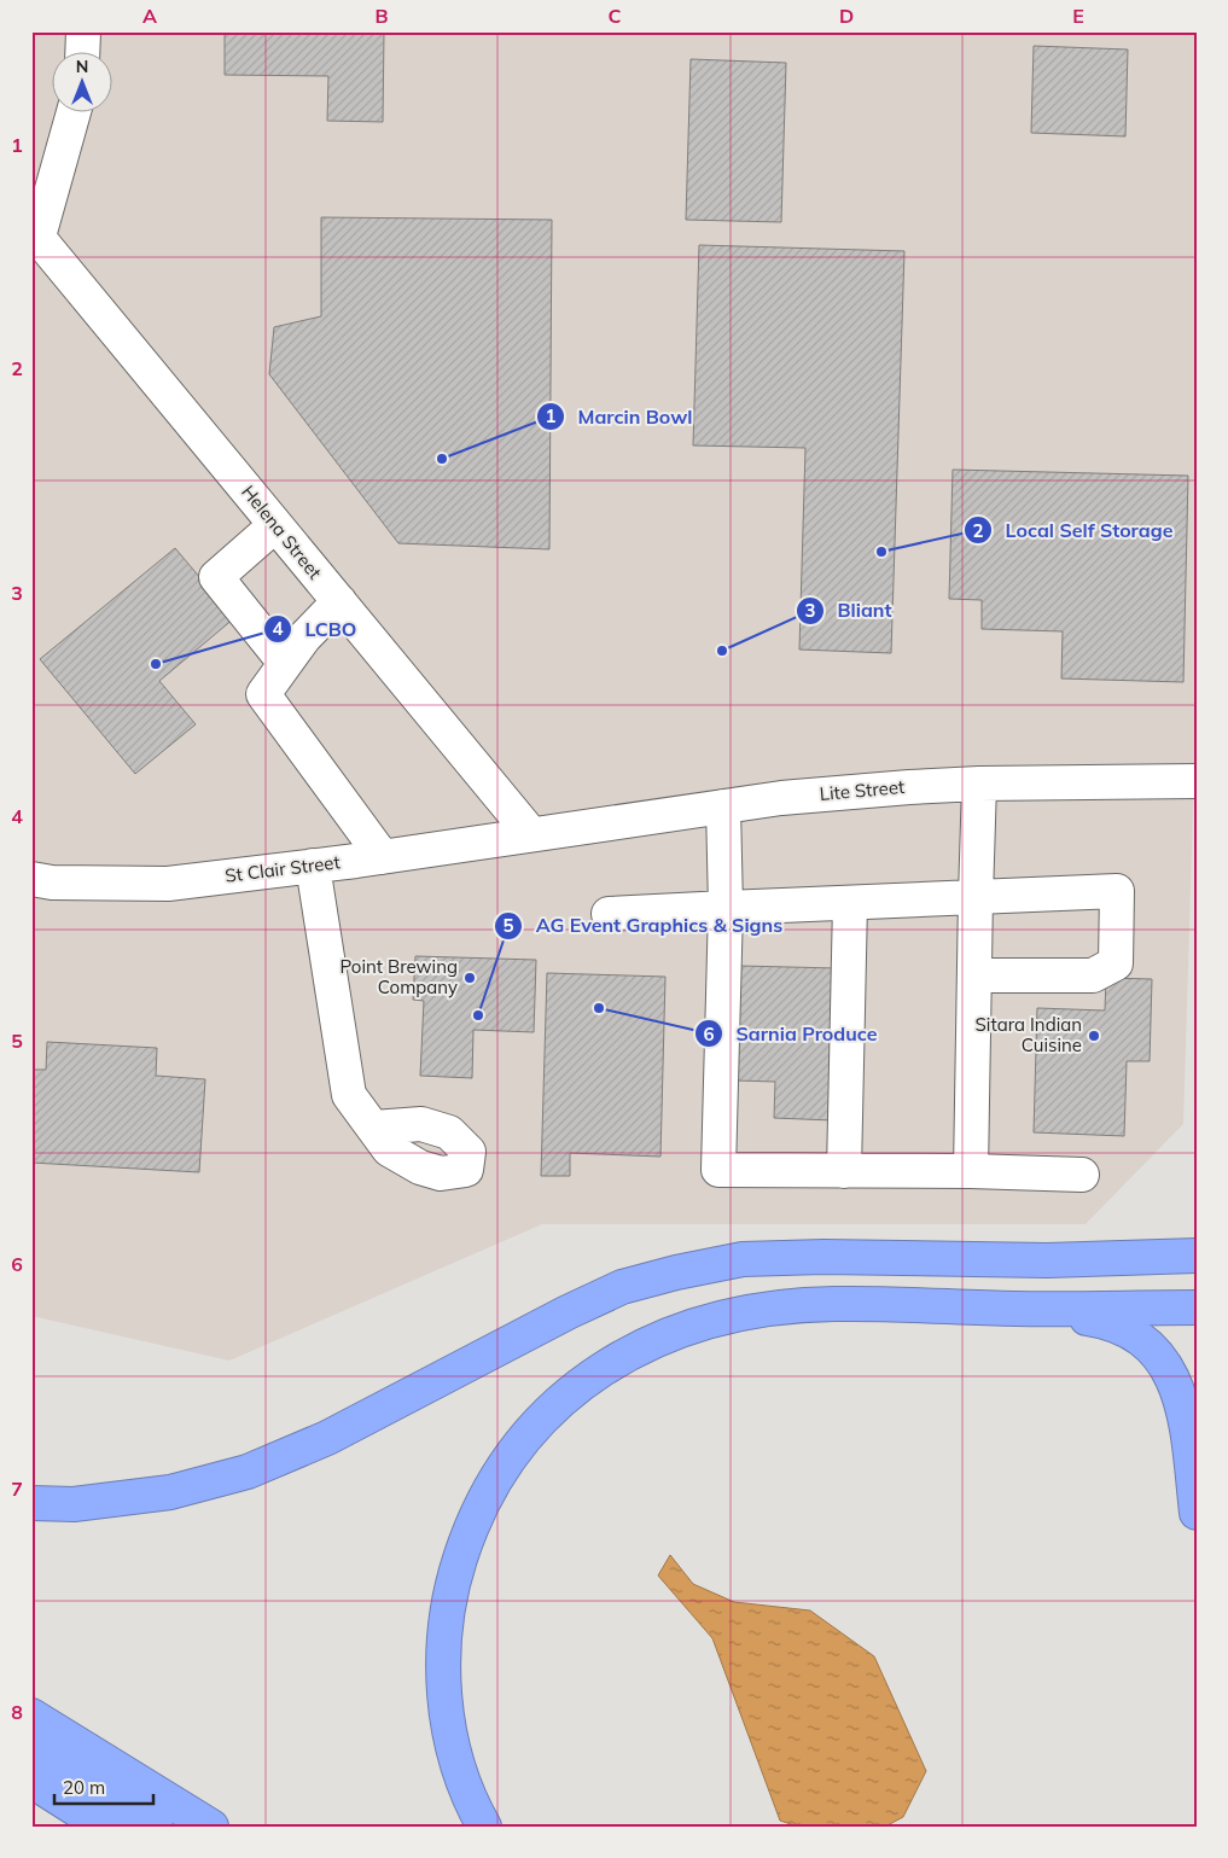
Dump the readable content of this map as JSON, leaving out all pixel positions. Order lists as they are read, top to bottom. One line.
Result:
{"streets":{"street":["Helena Street","Lite Street","St Clair Street"]},"crossings":[["Helena Street","Lite Street"],["Helena Street","St Clair Street"],["Lite Street","St Clair Street"]],"places":["Marcin Bowl","Local Self Storage","Bliant","LCBO","Point Brewing Company","Sarnia Produce","AG Event Graphics & Signs","Sitara Indian Cuisine"],"scale_bar":"20 m","north":"top","grid":{"columns":["A","B","C","D","E"],"rows":["1","2","3","4","5","6","7","8"]}}
